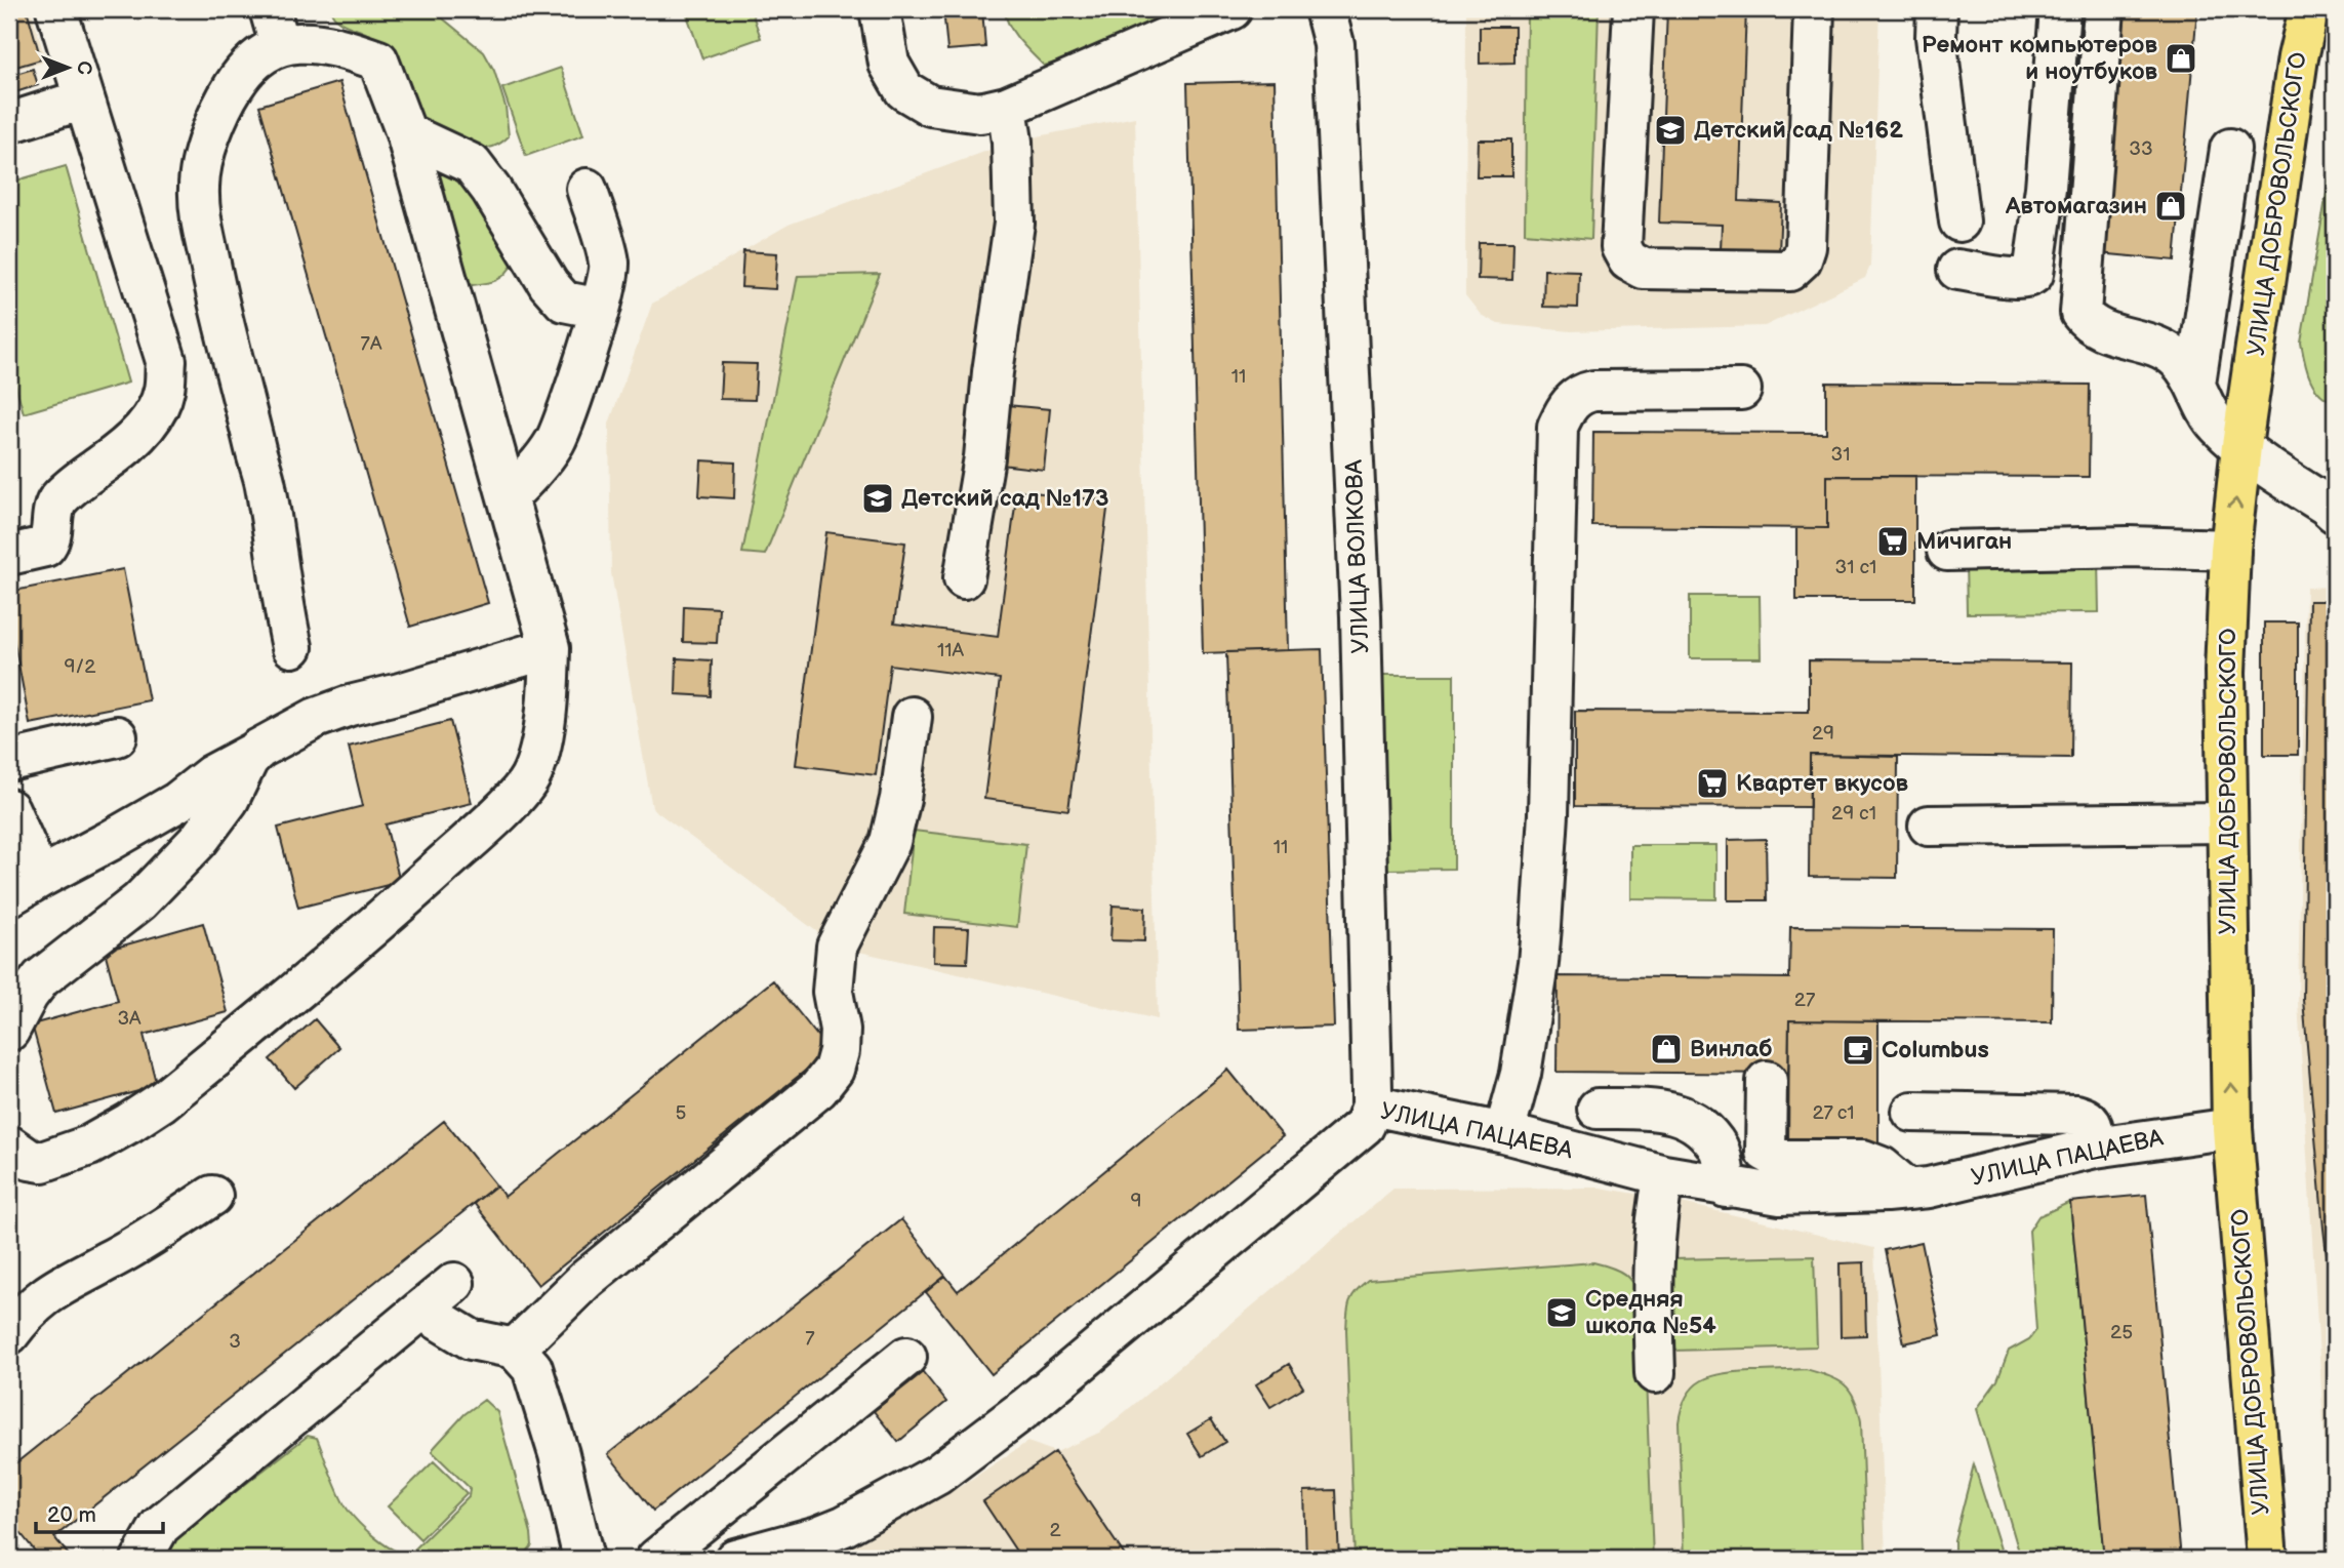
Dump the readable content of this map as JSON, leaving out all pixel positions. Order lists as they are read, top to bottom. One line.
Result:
{"streets":{"main road":["УЛИЦА ДОБРОВОЛЬСКОГО"],"street":["УЛИЦА ВОЛКОВА","УЛИЦА ПАЦАЕВА"]},"crossings":[["УЛИЦА ДОБРОВОЛЬСКОГО","УЛИЦА ПАЦАЕВА"],["УЛИЦА ВОЛКОВА","УЛИЦА ПАЦАЕВА"]],"places":{"shop":["Ремонт компьютеров и ноутбуков","Автомагазин","Винлаб"],"school or university":["Детский сад №162","Детский сад №173","Средняя школа №54"],"supermarket":["Мичиган","Квартет вкусов"],"cafe":["Columbus"]},"house_numbers":["33","7А","11","31","31 с1","11А","9/2","29","29 с1","11","27","3А","5","27 с1","9","25","7","3","2"],"scale_bar":"20 m","north":"right"}
